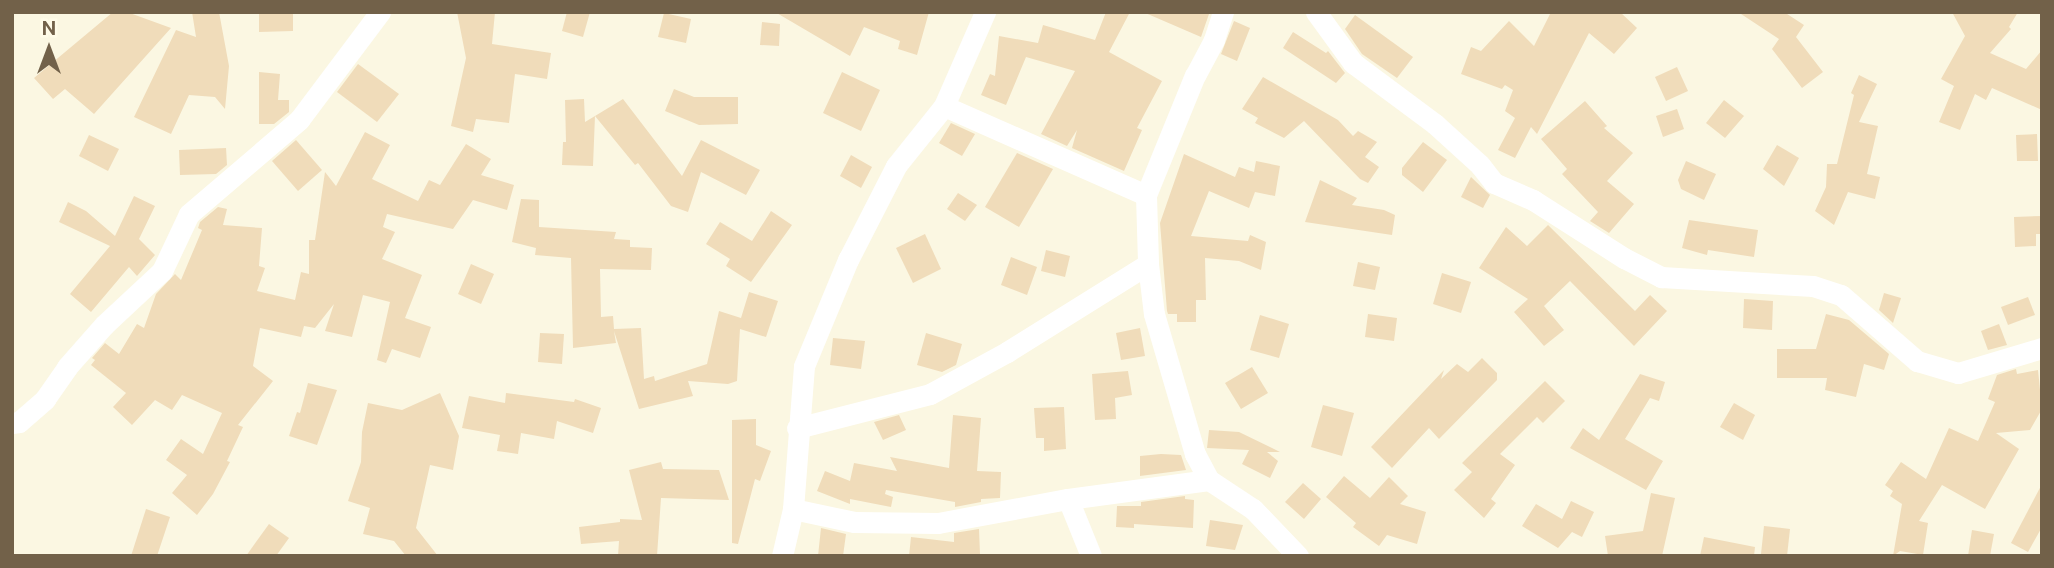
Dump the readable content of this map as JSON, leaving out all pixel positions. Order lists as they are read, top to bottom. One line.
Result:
{"north":"top"}
